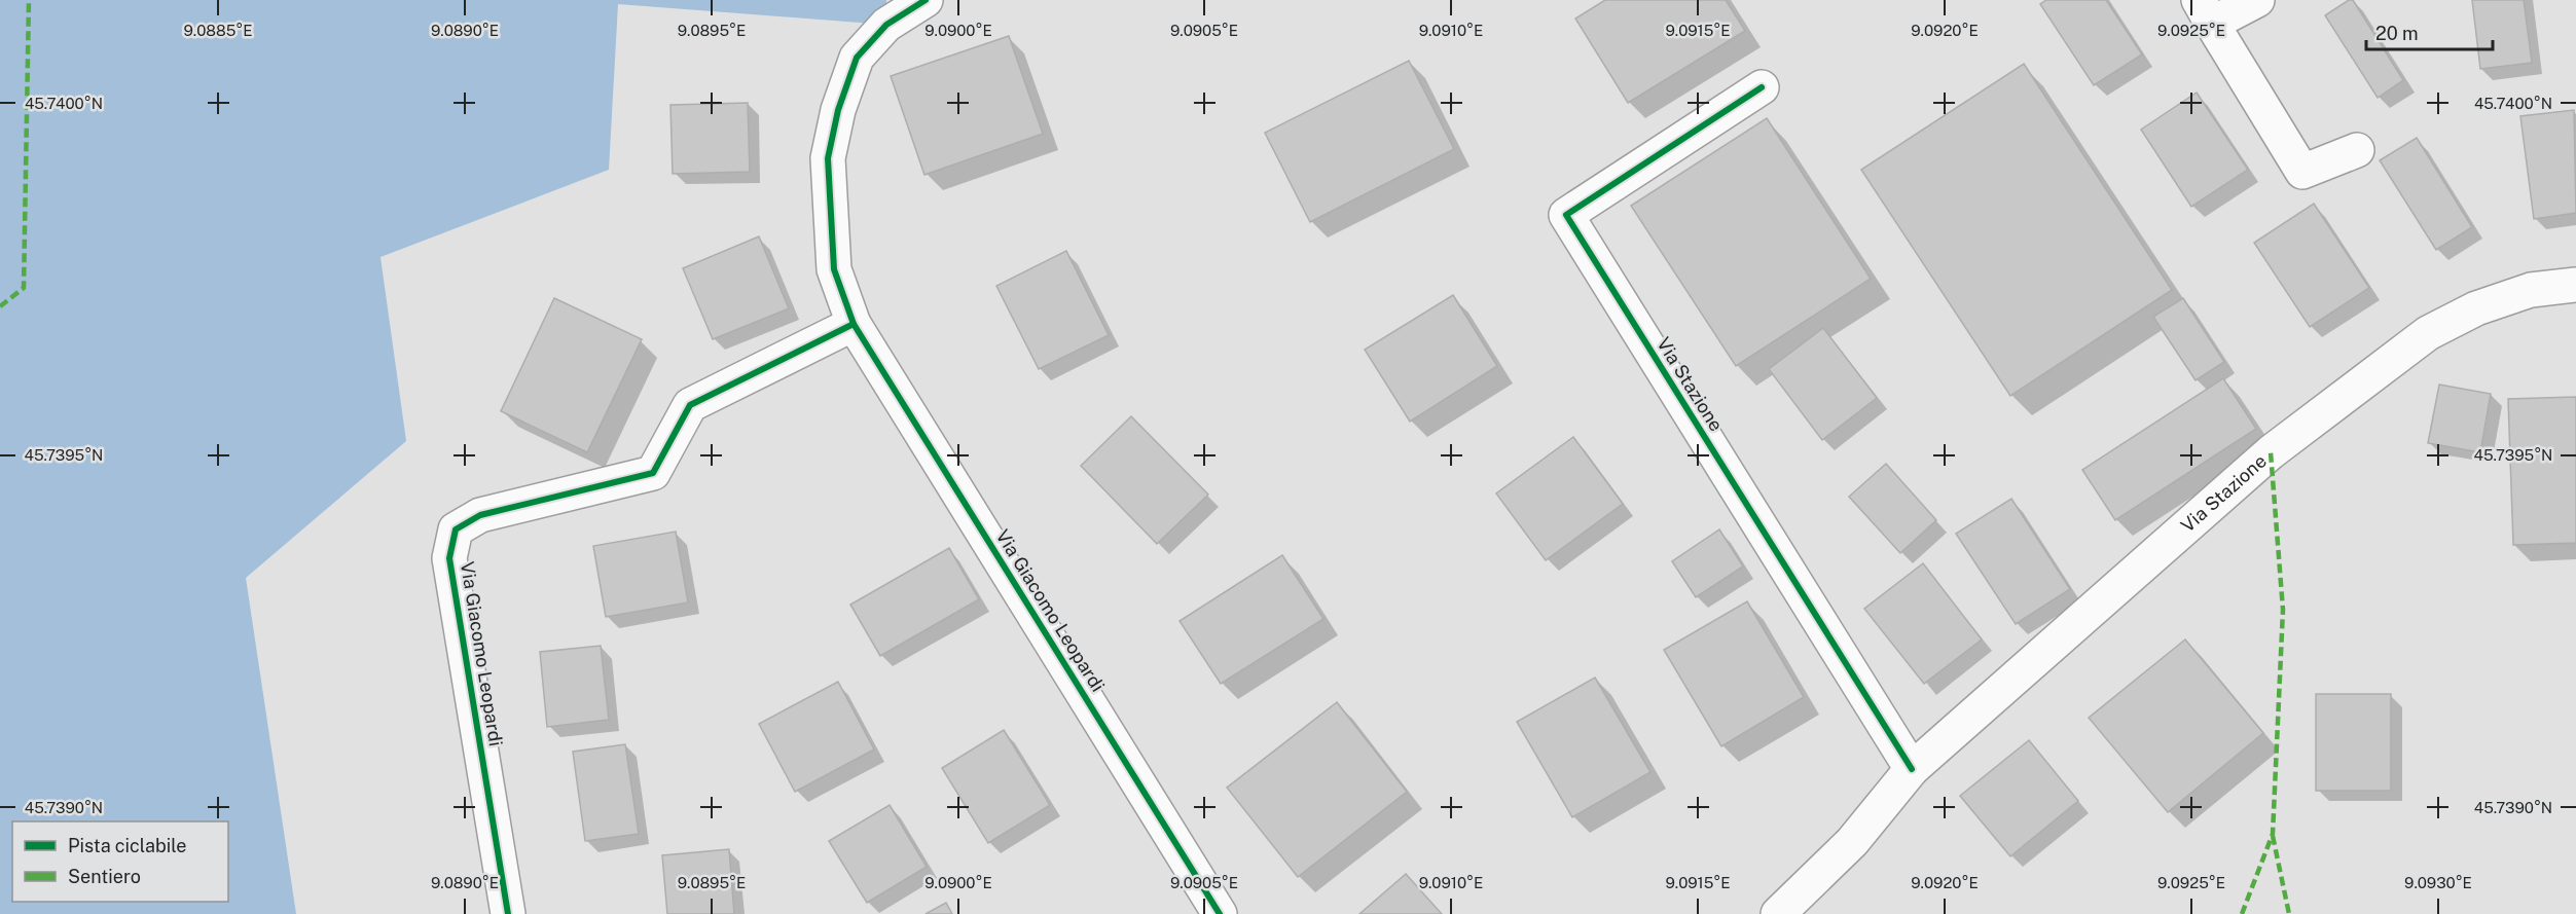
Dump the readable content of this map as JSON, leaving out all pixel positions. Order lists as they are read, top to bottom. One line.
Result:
{"streets":{"street":["Via Stazione","Via Giacomo Leopardi"]},"legend":["Pista ciclabile","Sentiero"],"scale_bar":"20 m","coordinates":["9.0885°E","9.0890°E","9.0895°E","9.0900°E","9.0905°E","9.0910°E","9.0915°E","9.0920°E","9.0925°E","45.7400°N","45.7395°N","45.7390°N","9.0930°E"]}
